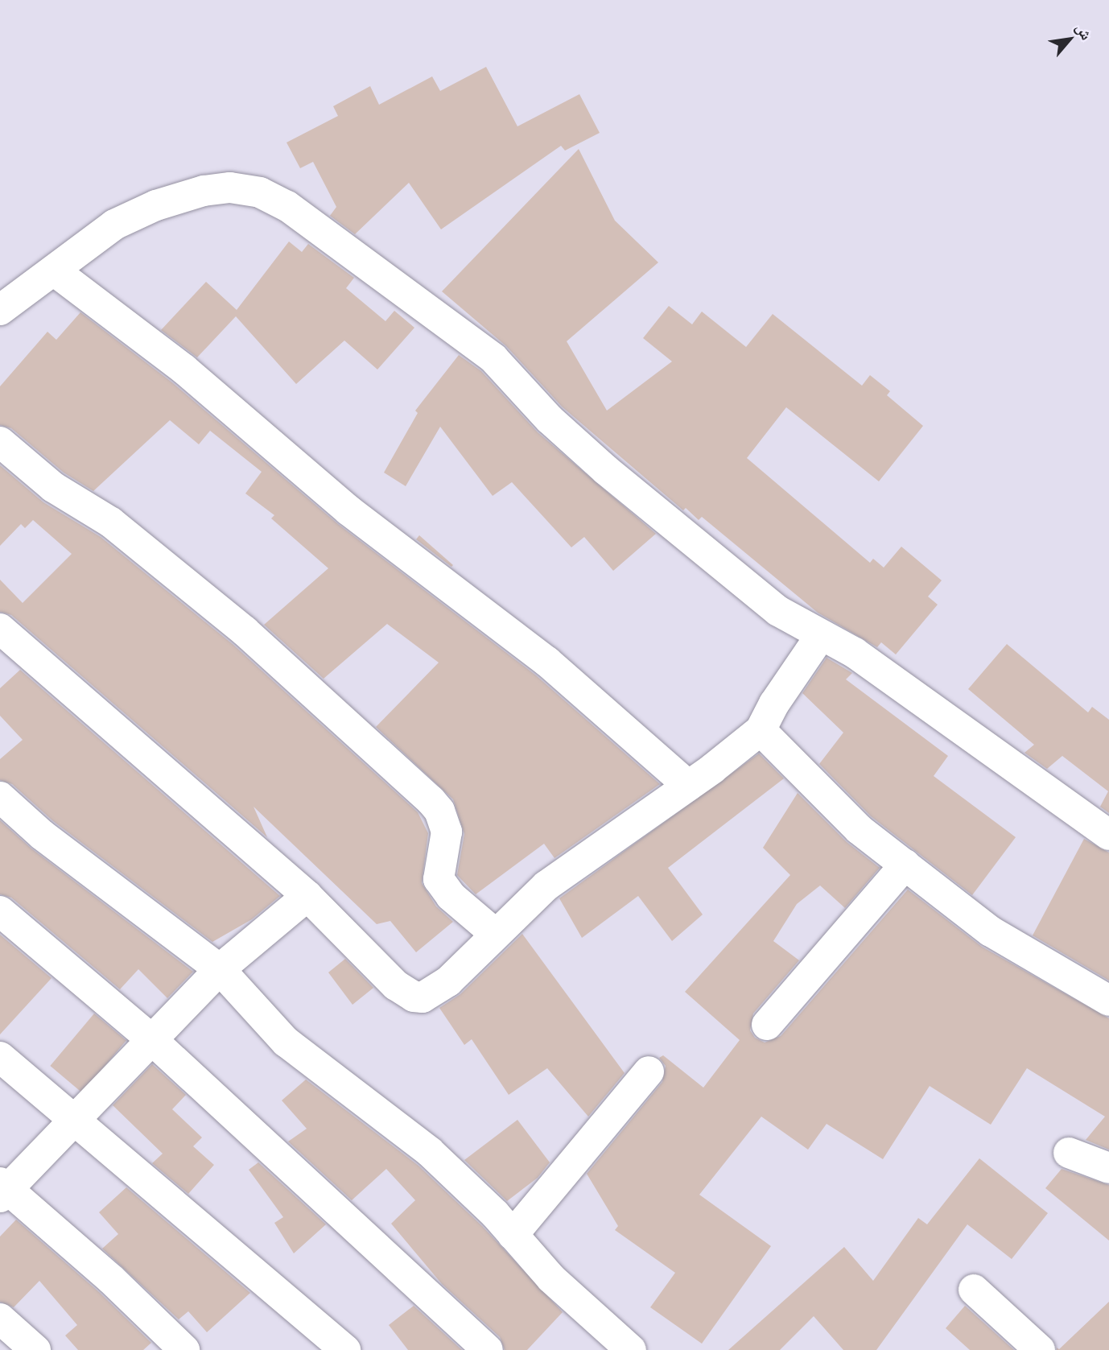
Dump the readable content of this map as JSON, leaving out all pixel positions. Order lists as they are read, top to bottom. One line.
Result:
{"north":"top right"}
